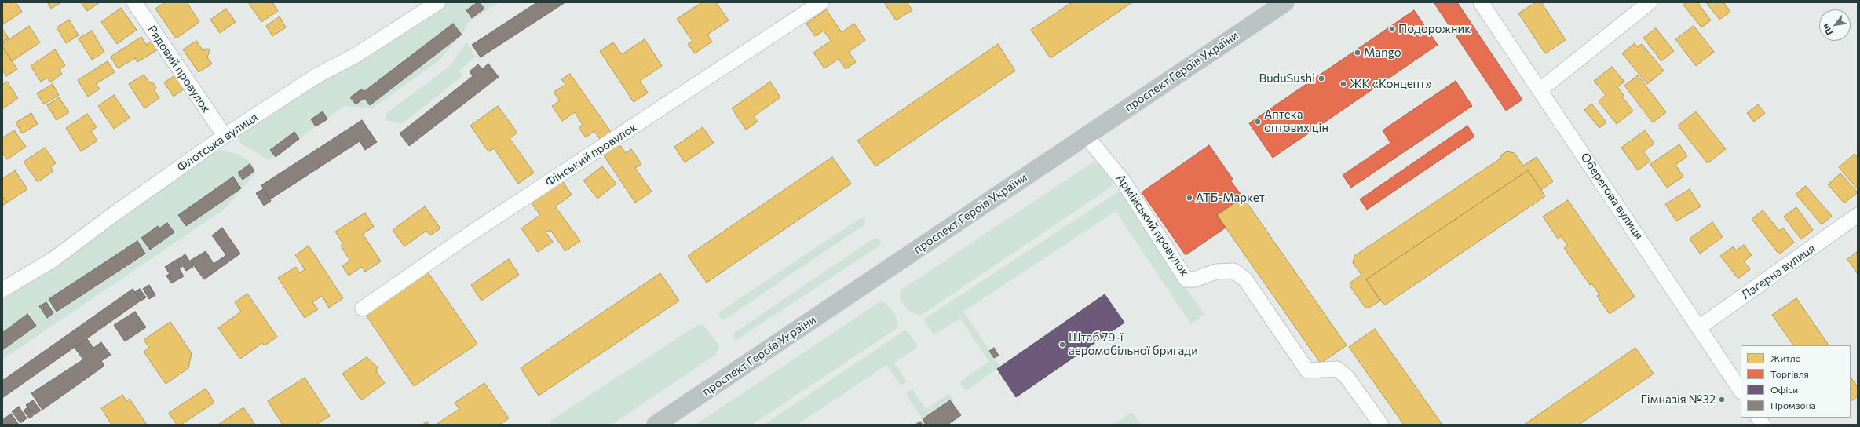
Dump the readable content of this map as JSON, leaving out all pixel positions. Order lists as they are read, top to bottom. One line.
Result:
{"streets":{"highway":["проспект Героїв України"],"street":["Рядовий провулок","Флотська вулиця","Фінський провулок","Оберегова вулиця","Армійський провулок","Лагерна вулиця"]},"crossings":[["Рядовий провулок","Флотська вулиця"],["проспект Героїв України","Армійський провулок"],["Оберегова вулиця","Лагерна вулиця"]],"places":["Подорожник","Mango","BuduSushi","ЖК «Концепт»","Аптека оптових цін","АТБ-Маркет","Штаб 79-ї аеромобільної бригади","Гімназія №32"],"legend":["Житло","Торгівля","Офіси","Промзона"],"north":"bottom left"}
